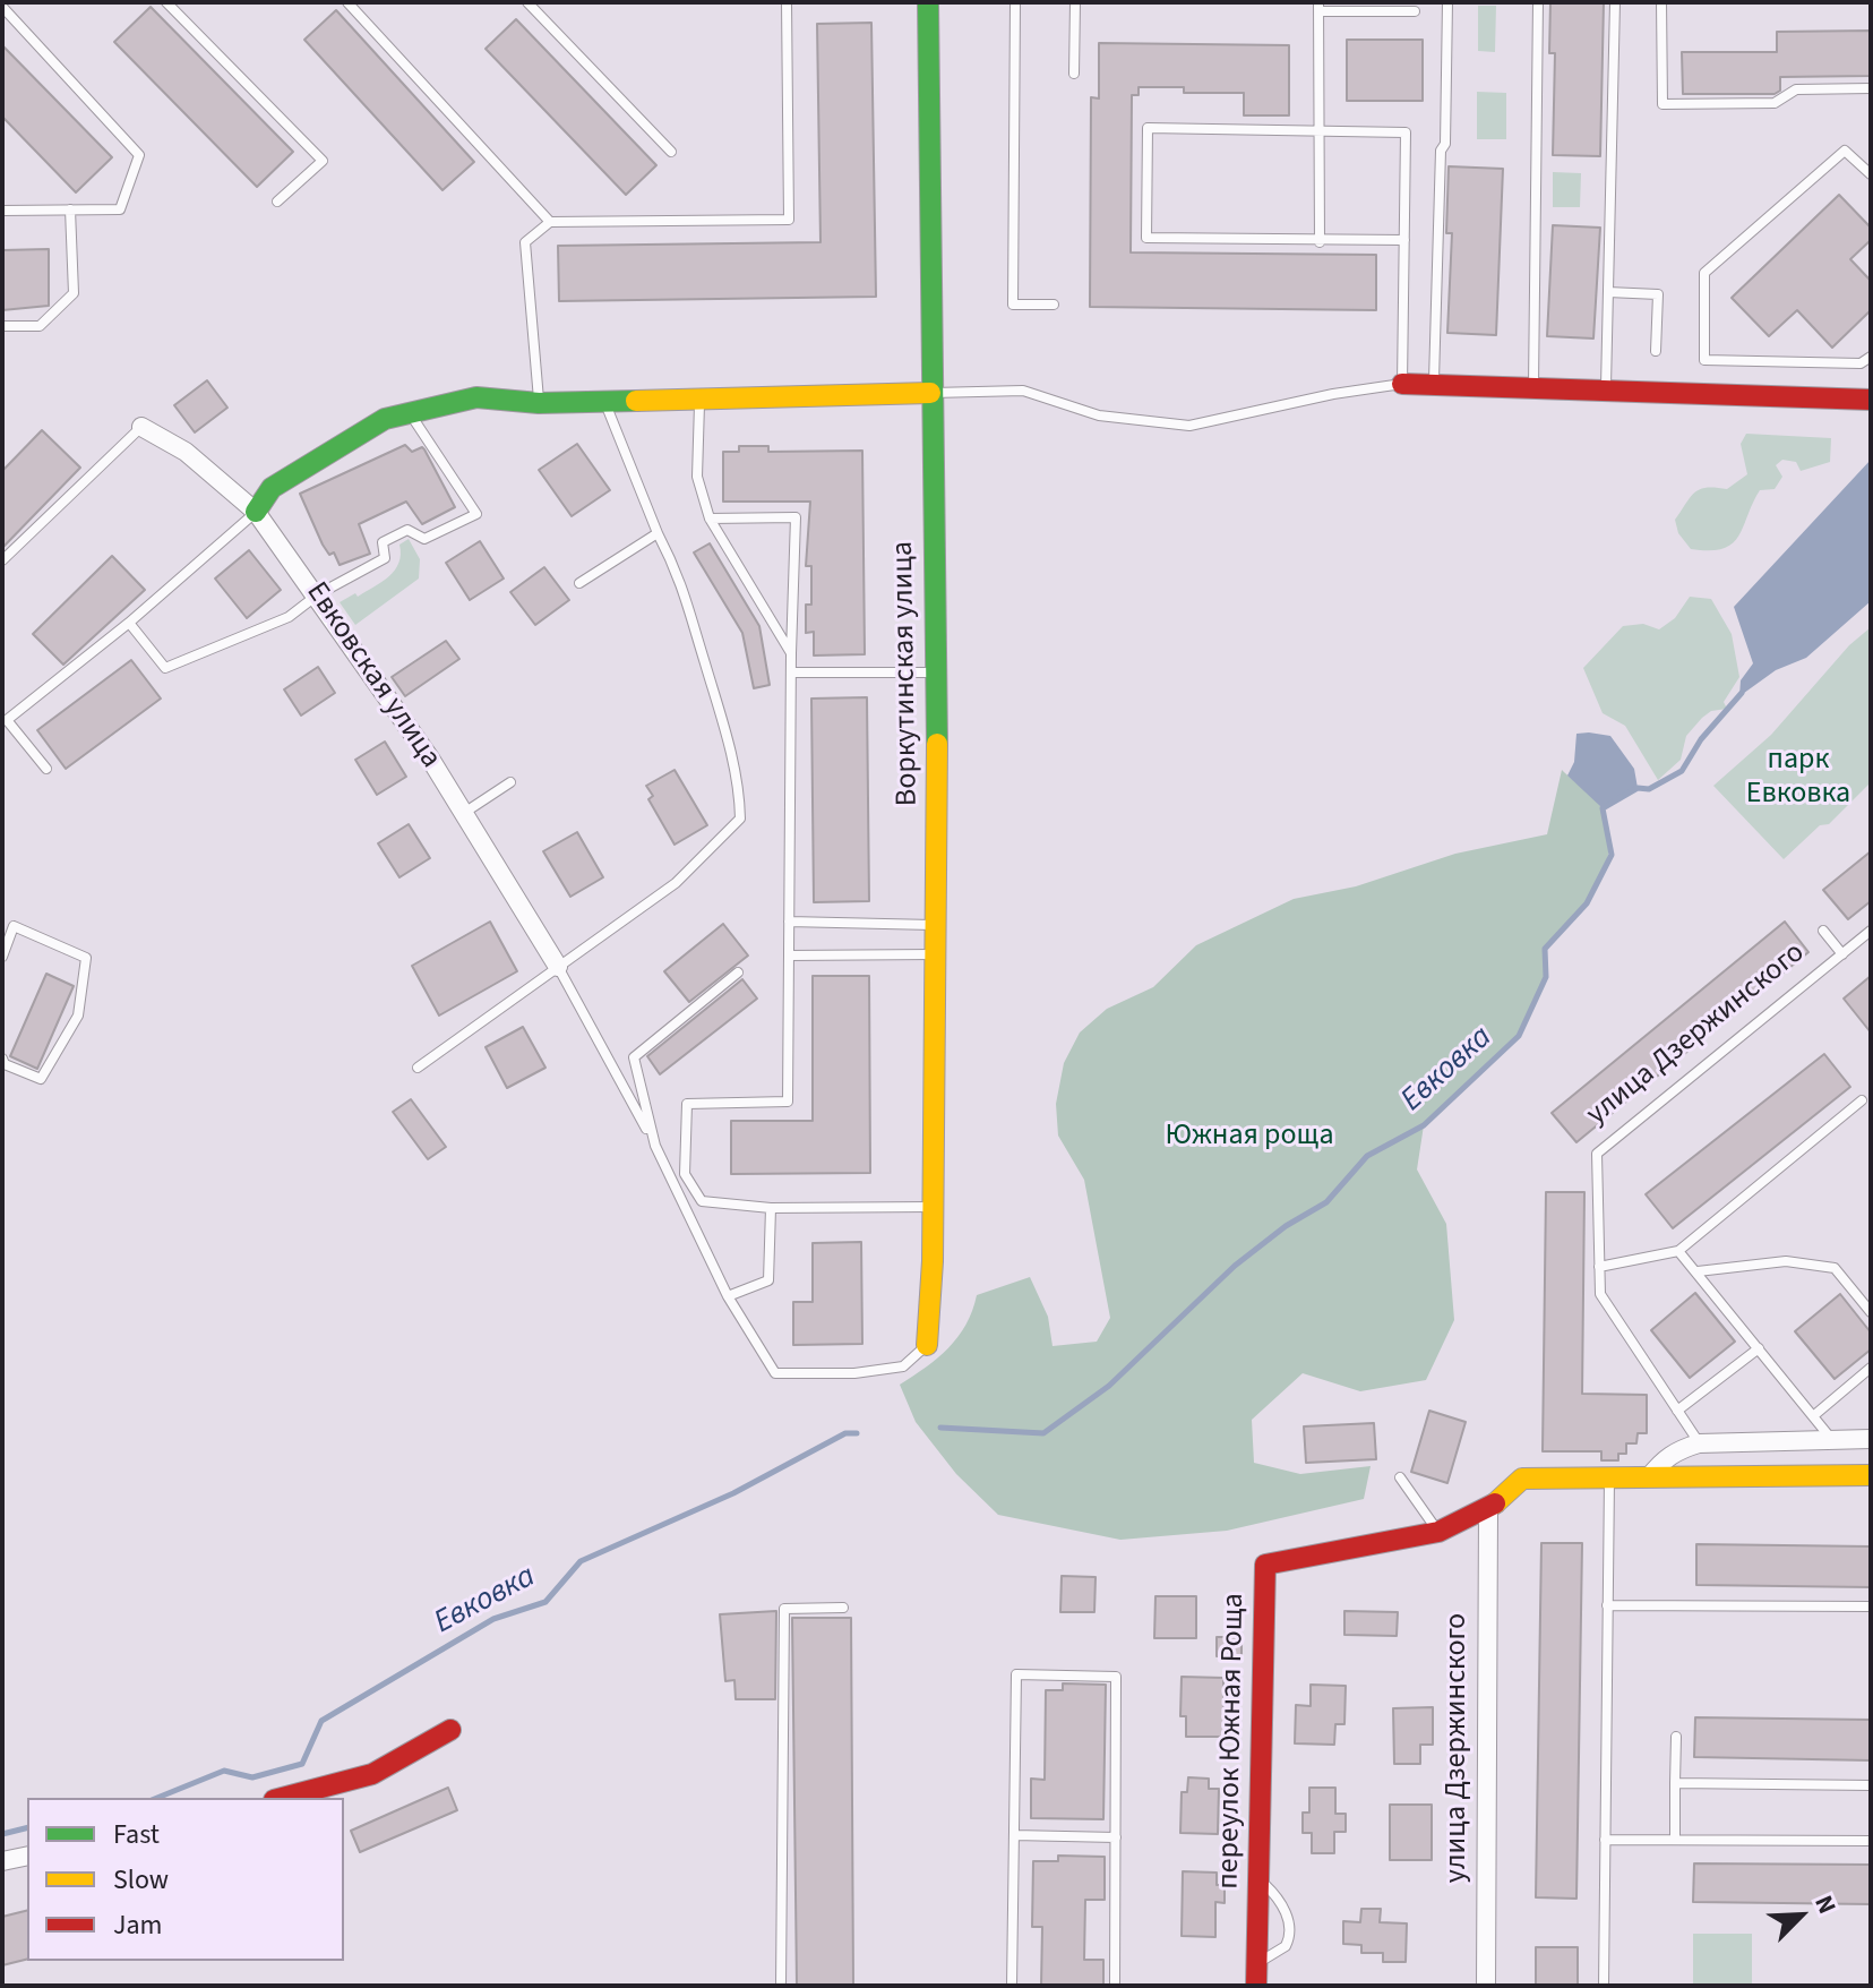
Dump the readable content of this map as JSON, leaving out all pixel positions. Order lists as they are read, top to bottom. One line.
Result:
{"streets":{"street":["Воркутинская улица","Евковская улица","улица Дзержинского","переулок Южная Роща"]},"crossings":[["улица Дзержинского","переулок Южная Роща"]],"water":["Евковка"],"parks":["парк Евковка","Южная роща"],"legend":["Fast","Slow","Jam"],"north":"top right"}
